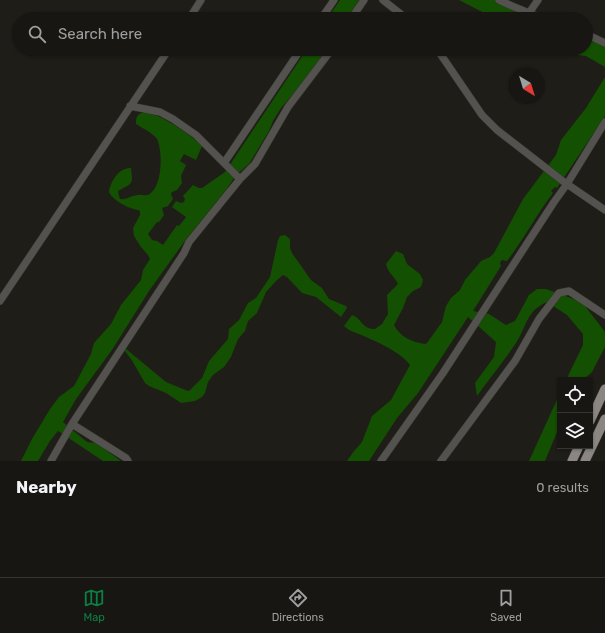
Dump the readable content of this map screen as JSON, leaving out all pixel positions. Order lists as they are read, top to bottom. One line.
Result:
{"north":"bottom right","page":{"search":"Search here","heading":["Nearby","0 results"],"nav":["Map","Directions","Saved"]}}
